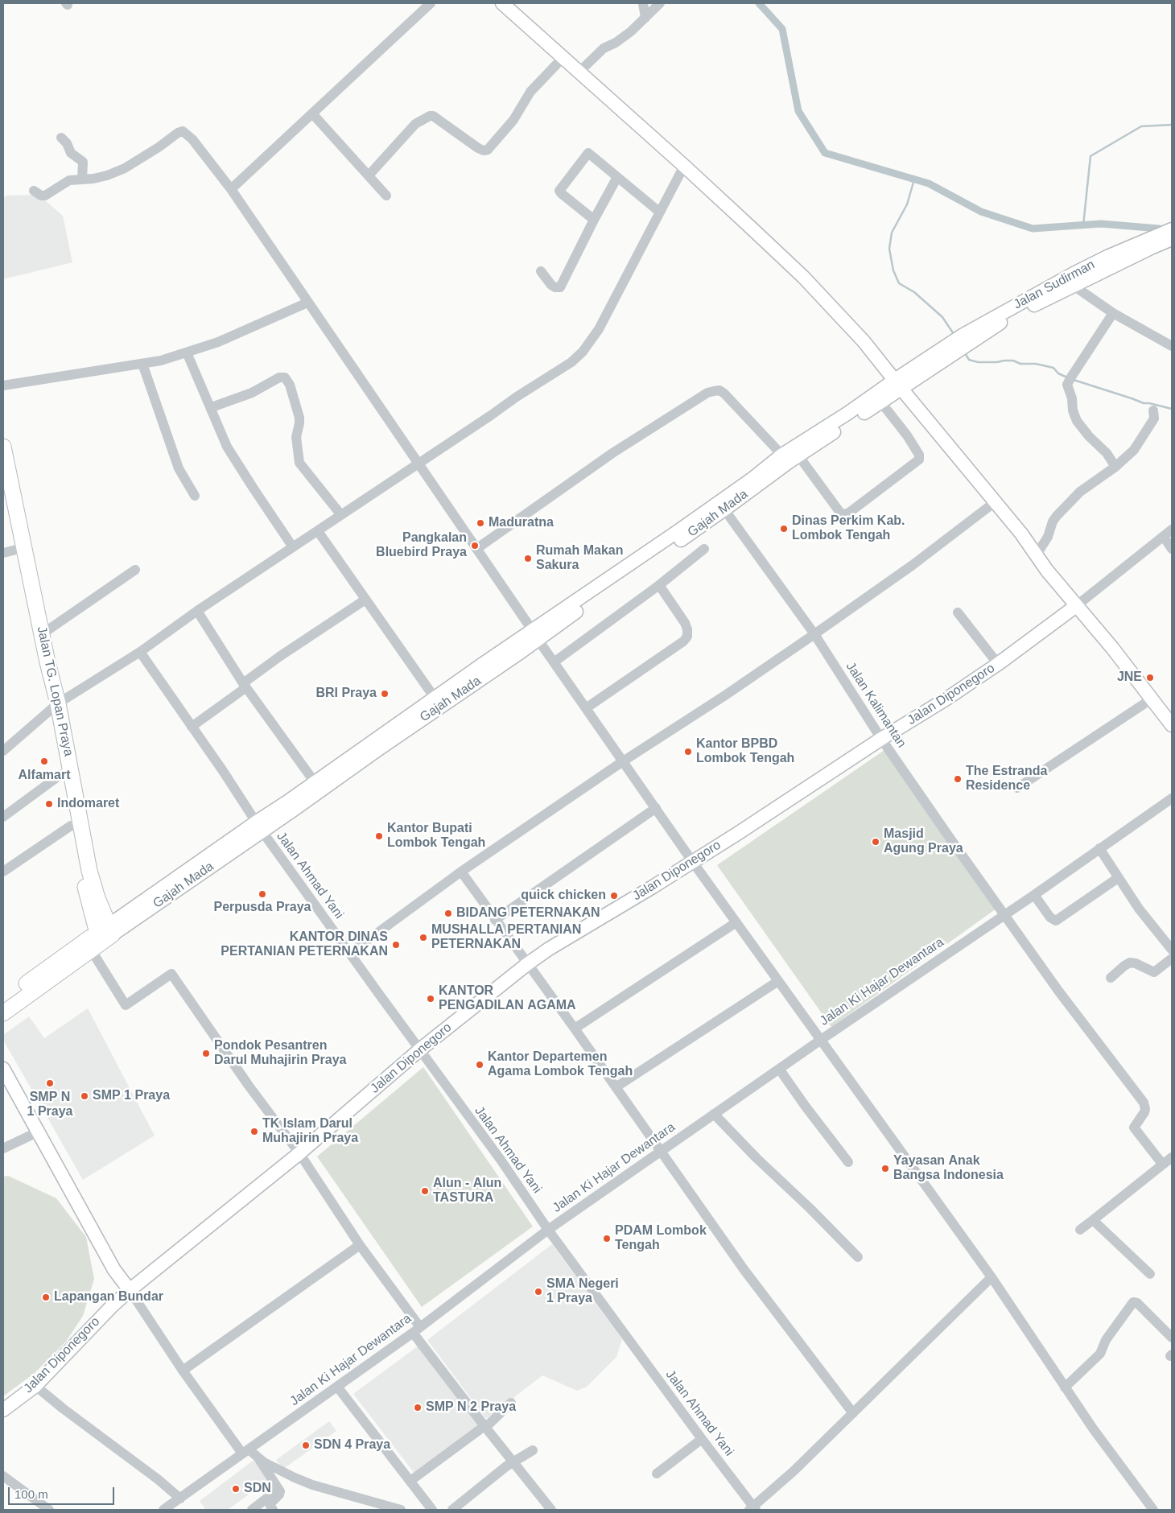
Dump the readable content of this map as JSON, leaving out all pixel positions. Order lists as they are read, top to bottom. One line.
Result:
{"streets":{"highway":["Gajah Mada","Jalan TG. Lopan Praya"],"main road":["Jalan Sudirman","Jalan Diponegoro"],"street":["Jalan Kalimantan","Jalan Ahmad Yani","Jalan Ki Hajar Dewantara"]},"crossings":[["Gajah Mada","Jalan TG. Lopan Praya"],["Gajah Mada","Jalan Kalimantan"],["Gajah Mada","Jalan Ahmad Yani"],["Jalan Diponegoro","Jalan Kalimantan"],["Jalan Diponegoro","Jalan Ahmad Yani"],["Jalan Kalimantan","Jalan Ki Hajar Dewantara"],["Jalan Ahmad Yani","Jalan Ki Hajar Dewantara"]],"places":["Maduratna","Dinas Perkim Kab. Lombok Tengah","Pangkalan Bluebird Praya","Rumah Makan Sakura","JNE","BRI Praya","Kantor BPBD Lombok Tengah","Alfamart","The Estranda Residence","Indomaret","Kantor Bupati Lombok Tengah","Masjid Agung Praya","Perpusda Praya","quick chicken","BIDANG PETERNAKAN","MUSHALLA PERTANIAN PETERNAKAN","KANTOR DINAS PERTANIAN PETERNAKAN","KANTOR PENGADILAN AGAMA","Pondok Pesantren Darul Muhajirin Praya","Kantor Departemen Agama Lombok Tengah","SMP N 1 Praya","SMP 1 Praya","TK Islam Darul Muhajirin Praya","Yayasan Anak Bangsa Indonesia","Alun - Alun TASTURA","PDAM Lombok Tengah","SMA Negeri 1 Praya","Lapangan Bundar","SMP N 2 Praya","SDN 4 Praya","SDN"],"scale_bar":"100 m"}
